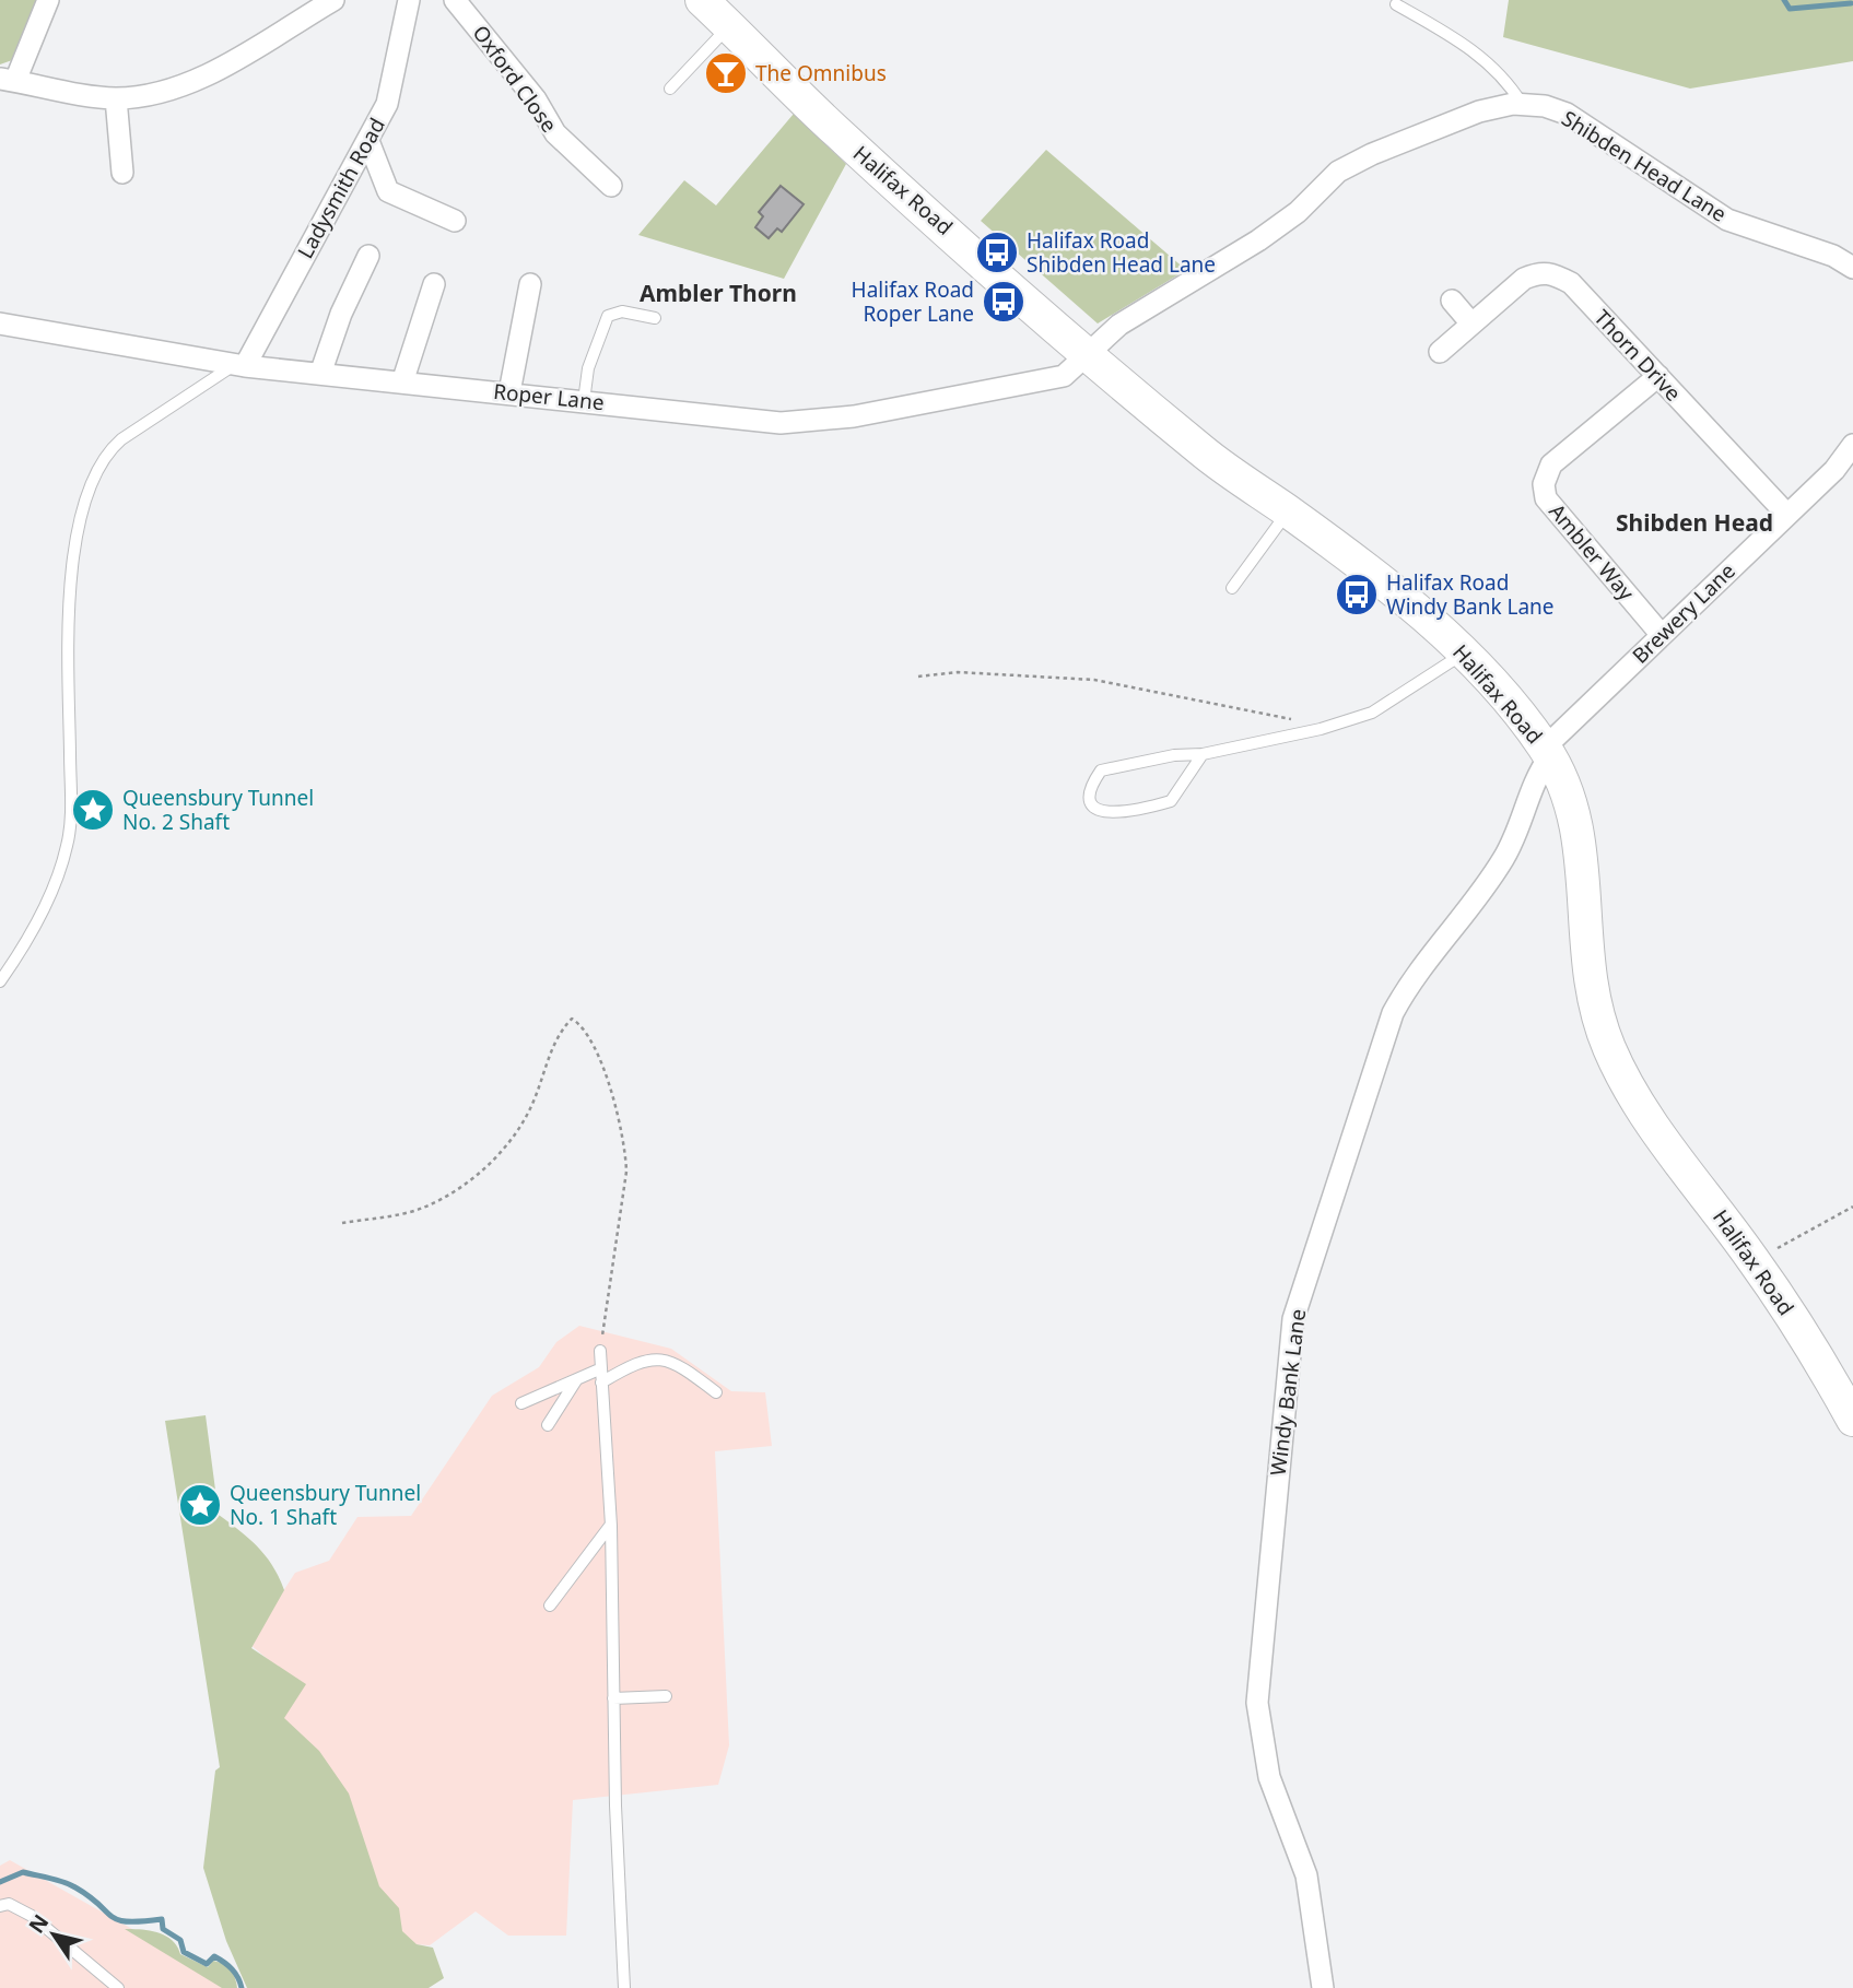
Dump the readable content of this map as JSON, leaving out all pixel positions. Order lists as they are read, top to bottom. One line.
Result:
{"streets":{"main road":["Halifax Road"],"street":["Oxford Close","Shibden Head Lane","Ladysmith Road","Thorn Drive","Roper Lane","Ambler Way","Brewery Lane","Windy Bank Lane"]},"crossings":[["Shibden Head Lane","Halifax Road"],["Shibden Head Lane","Roper Lane"],["Ladysmith Road","Roper Lane"],["Halifax Road","Roper Lane"],["Halifax Road","Brewery Lane"],["Halifax Road","Windy Bank Lane"],["Thorn Drive","Ambler Way"],["Thorn Drive","Brewery Lane"],["Ambler Way","Brewery Lane"],["Brewery Lane","Windy Bank Lane"]],"districts":["Ambler Thorn","Shibden Head"],"places":{"bar":["The Omnibus"],"bus stop":["Halifax Road Shibden Head Lane","Halifax Road Roper Lane","Halifax Road Windy Bank Lane"],"place":["Queensbury Tunnel No. 2 Shaft","Queensbury Tunnel No. 1 Shaft"]},"north":"top left"}
